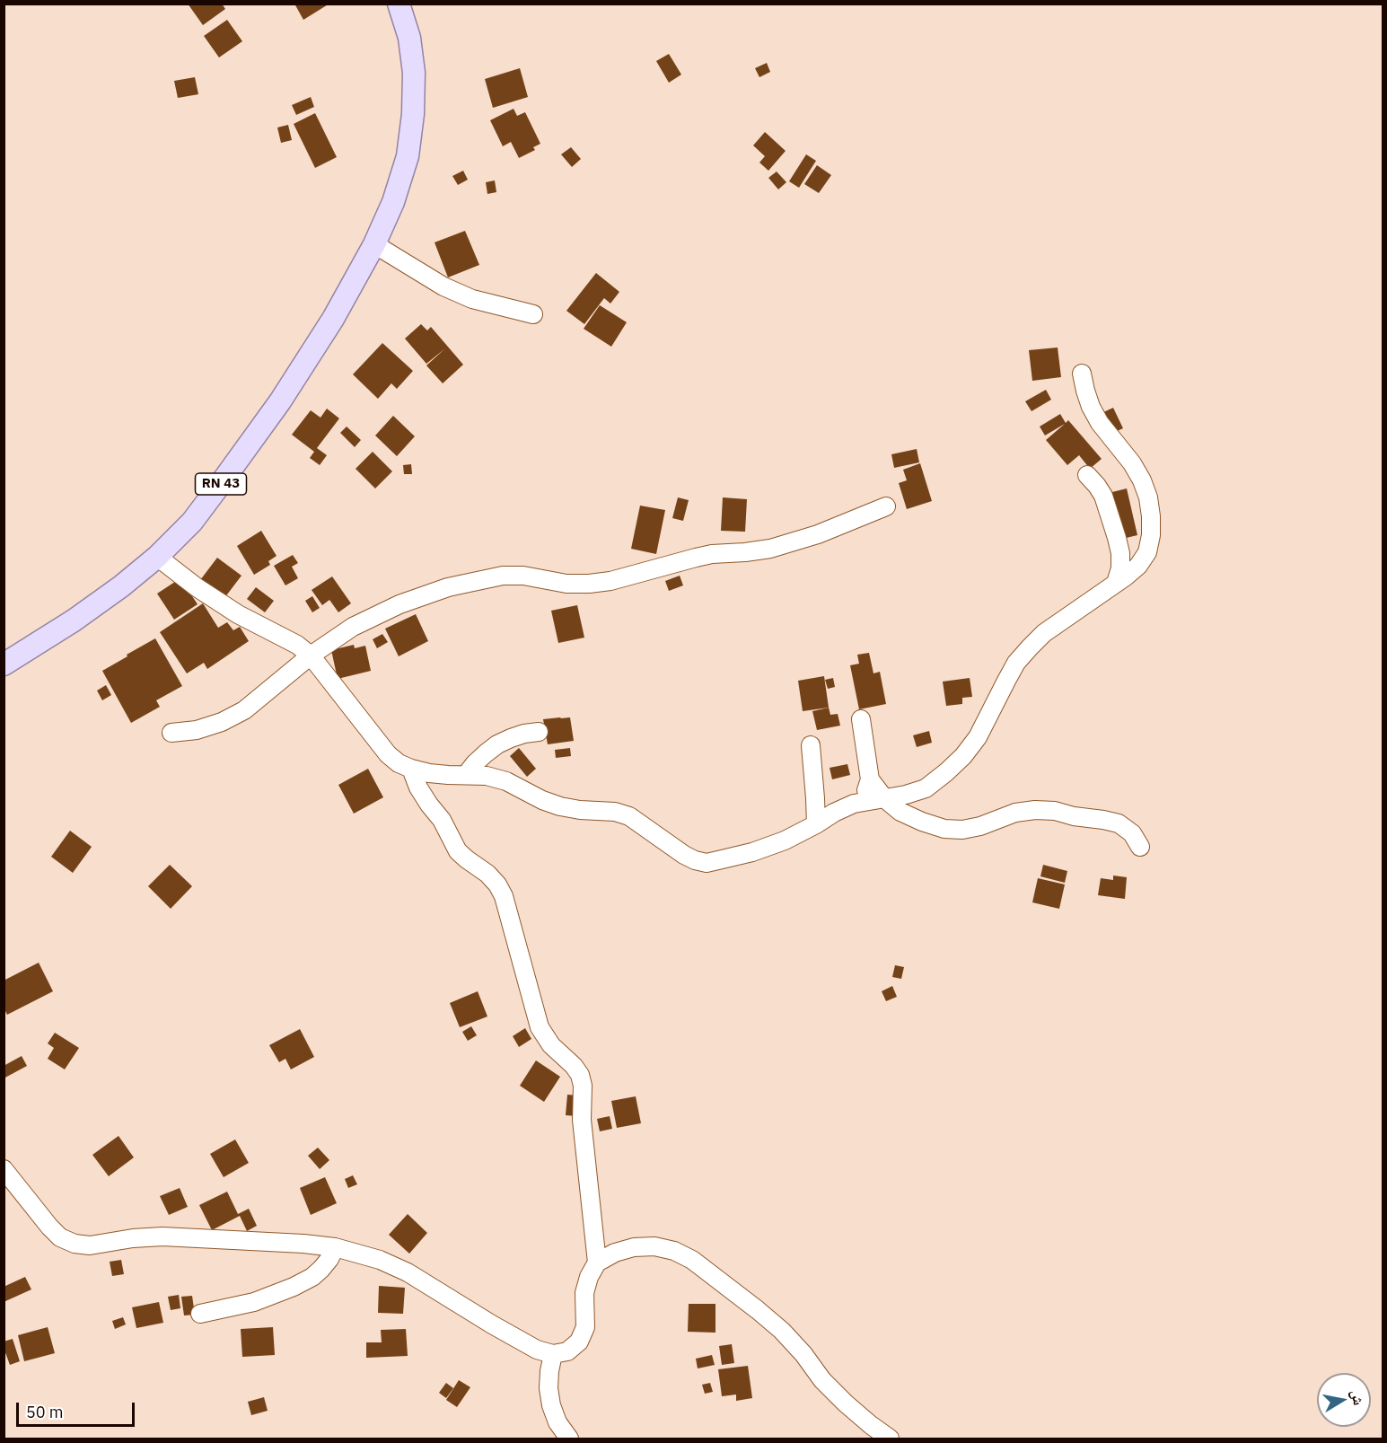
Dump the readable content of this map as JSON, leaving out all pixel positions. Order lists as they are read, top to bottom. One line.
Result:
{"streets":{"main road":["RN 43"]},"scale_bar":"50 m","north":"right"}
